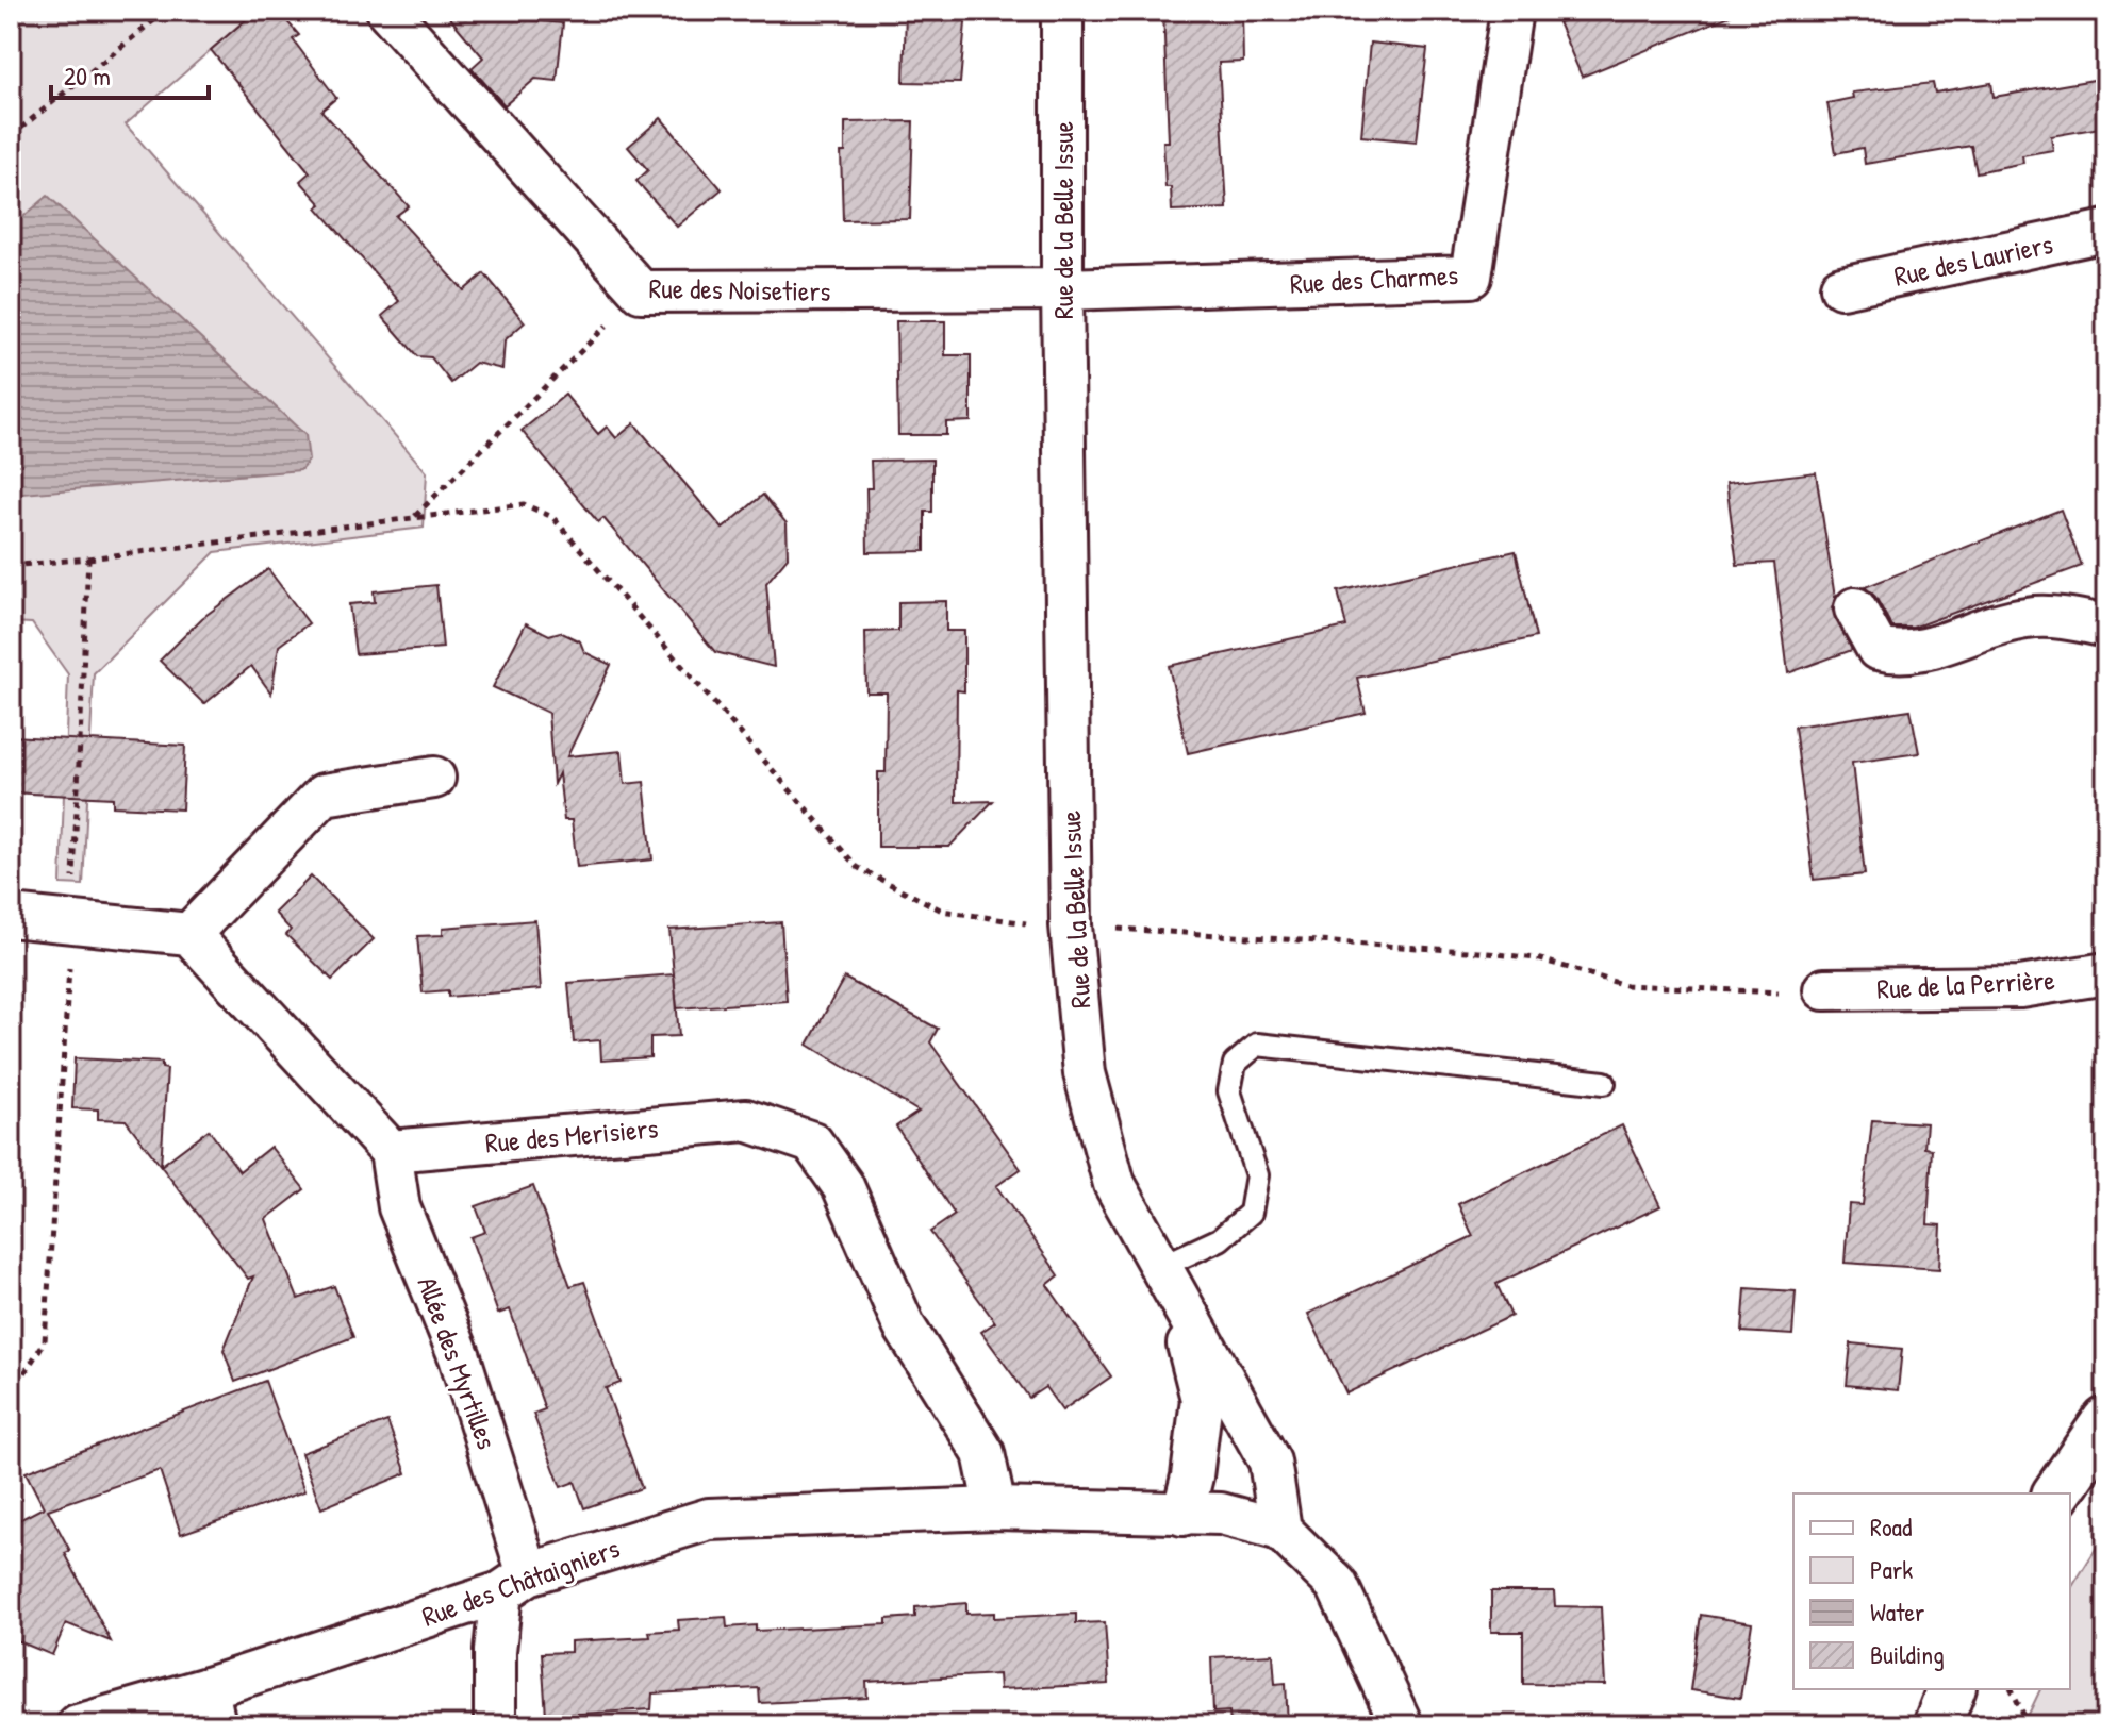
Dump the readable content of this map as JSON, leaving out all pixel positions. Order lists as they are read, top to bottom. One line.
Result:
{"streets":{"street":["Rue de la Belle Issue","Rue des Lauriers","Rue des Charmes","Rue des Noisetiers","Rue de la Perrière","Rue des Merisiers","Allée des Myrtilles","Rue des Châtaigniers"]},"crossings":[["Rue de la Belle Issue","Rue des Charmes"],["Rue de la Belle Issue","Rue des Noisetiers"],["Rue de la Belle Issue","Rue des Châtaigniers"],["Rue des Charmes","Rue des Noisetiers"],["Rue des Merisiers","Allée des Myrtilles"],["Rue des Merisiers","Rue des Châtaigniers"],["Allée des Myrtilles","Rue des Châtaigniers"]],"legend":["Road","Park","Water","Building"],"scale_bar":"20 m"}
